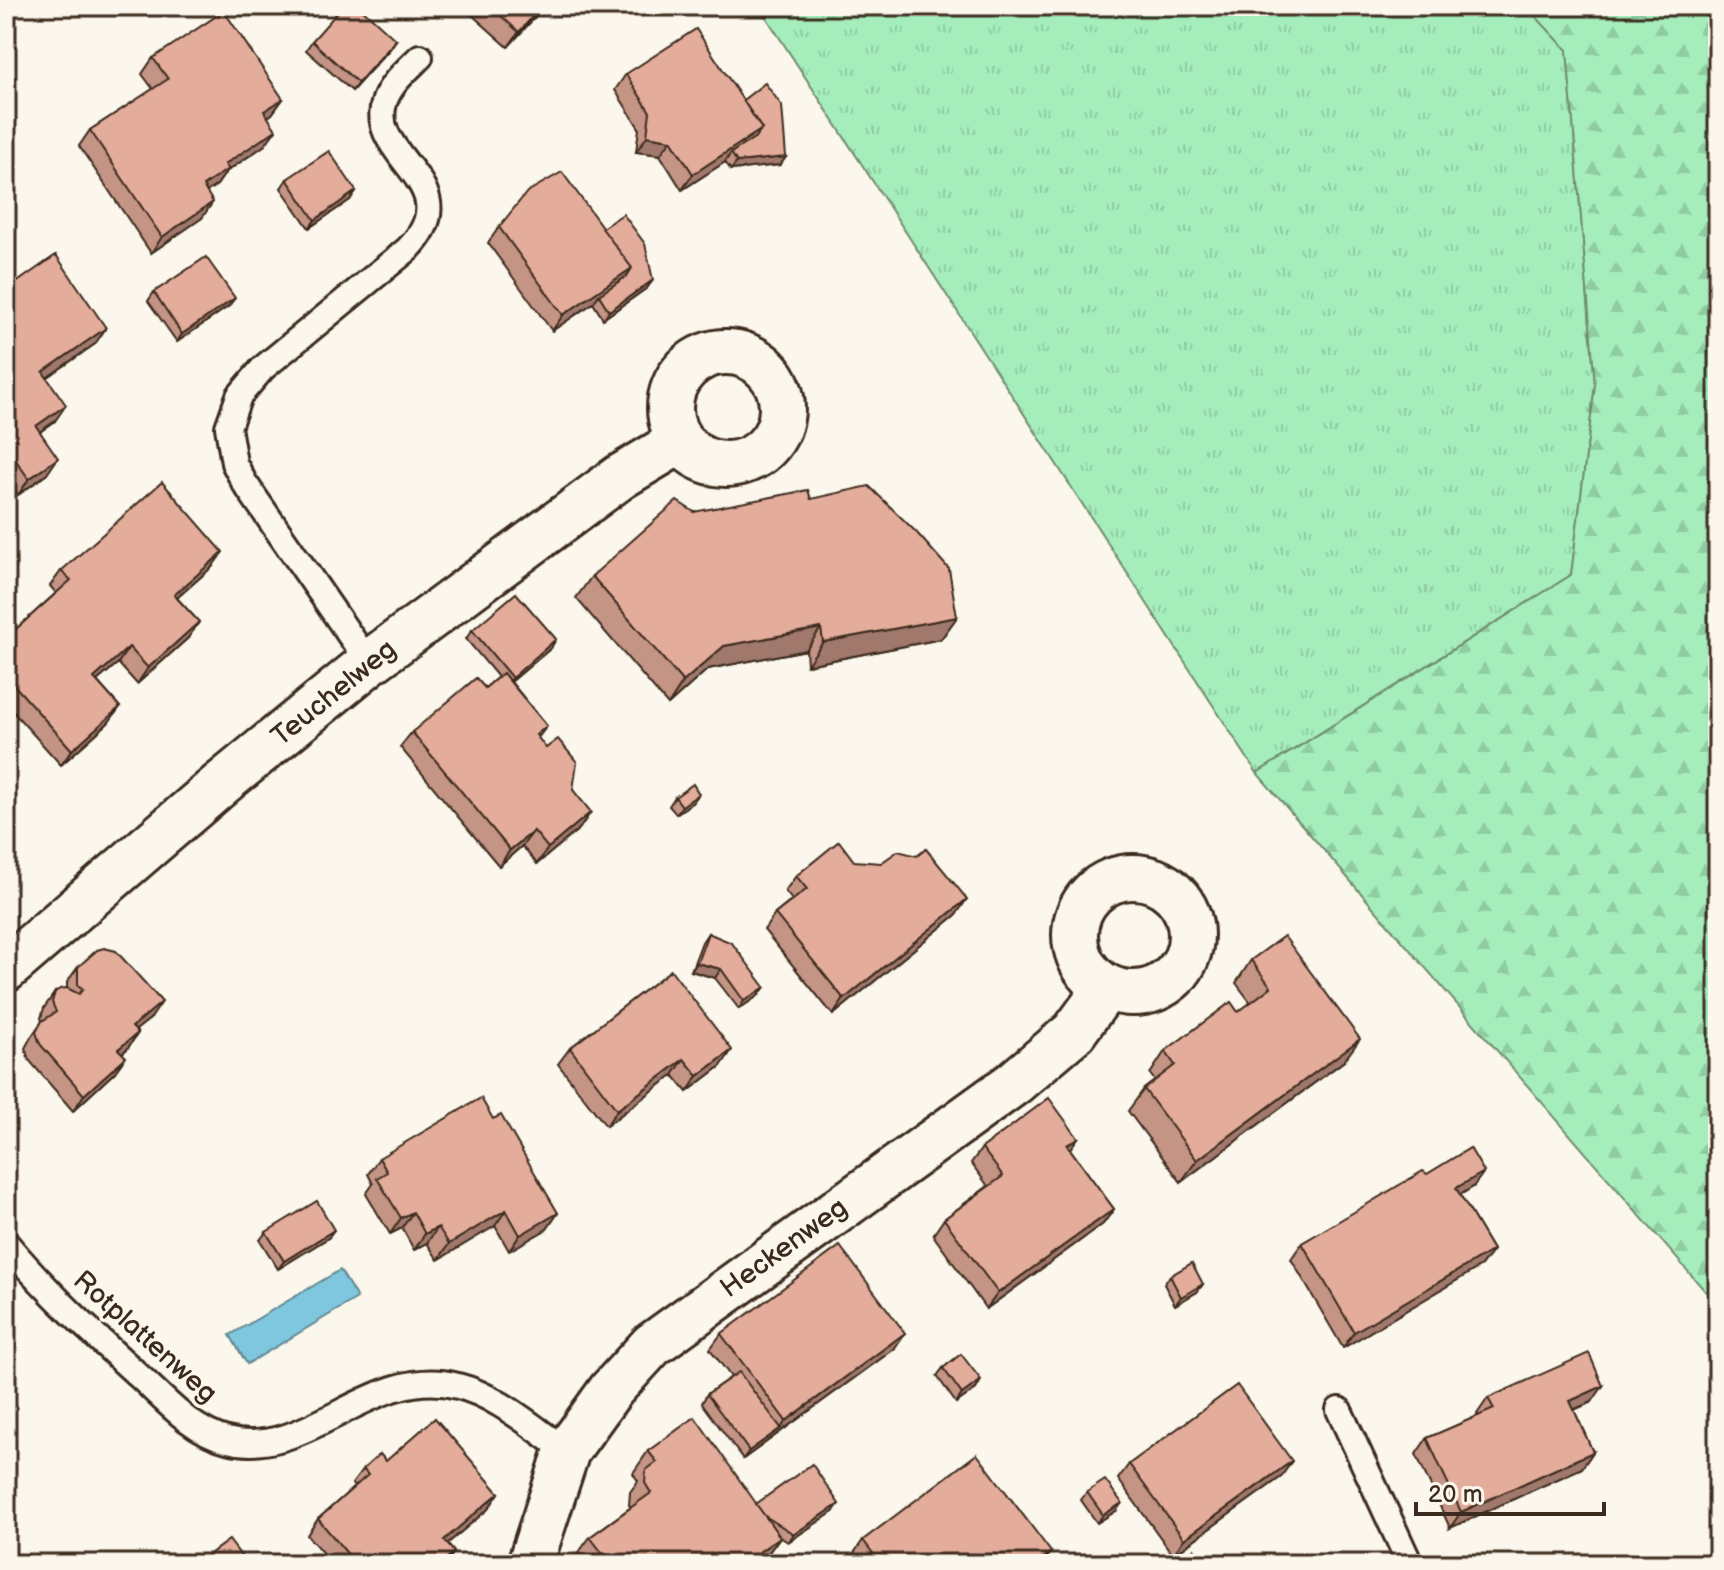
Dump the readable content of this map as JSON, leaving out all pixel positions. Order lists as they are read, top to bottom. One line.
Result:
{"streets":{"street":["Teuchelweg","Heckenweg"],"lane":["Rotplattenweg"]},"crossings":[["Heckenweg","Rotplattenweg"]],"scale_bar":"20 m"}
